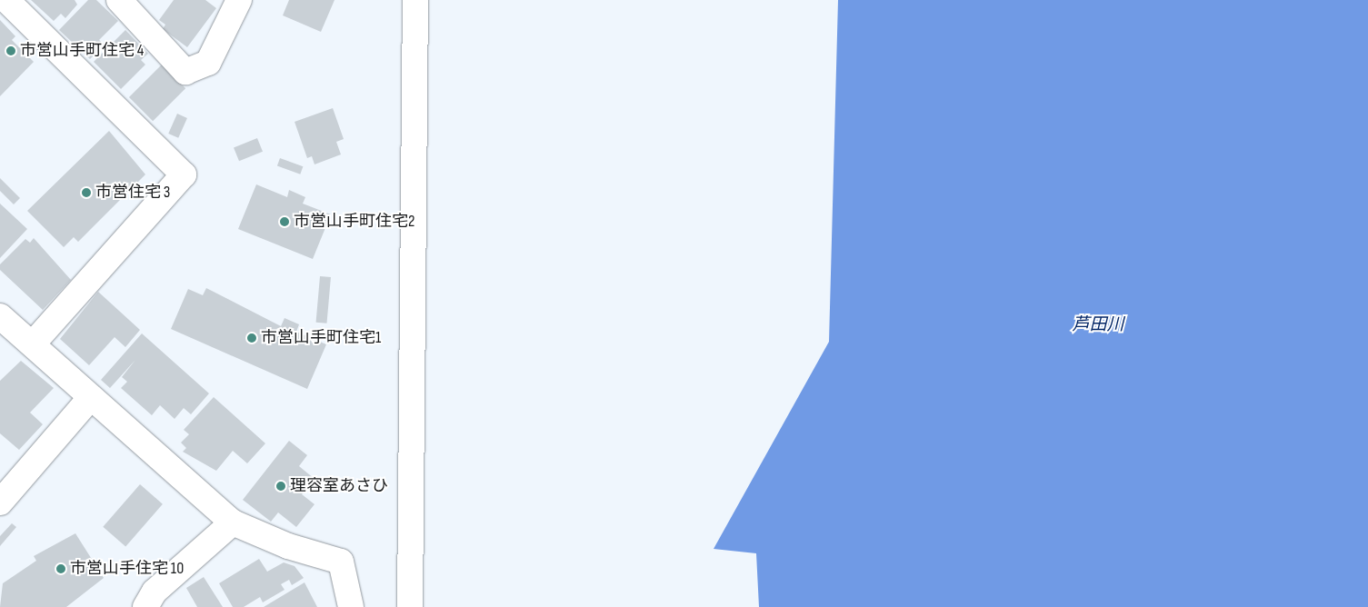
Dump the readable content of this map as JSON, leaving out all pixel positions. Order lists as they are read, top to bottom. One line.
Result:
{"water":["芦田川"],"places":["市営山手町住宅 4","市営住宅 3","市営山手町住宅2","市営山手町住宅1","理容室あさひ","市営山手住宅 10"]}
